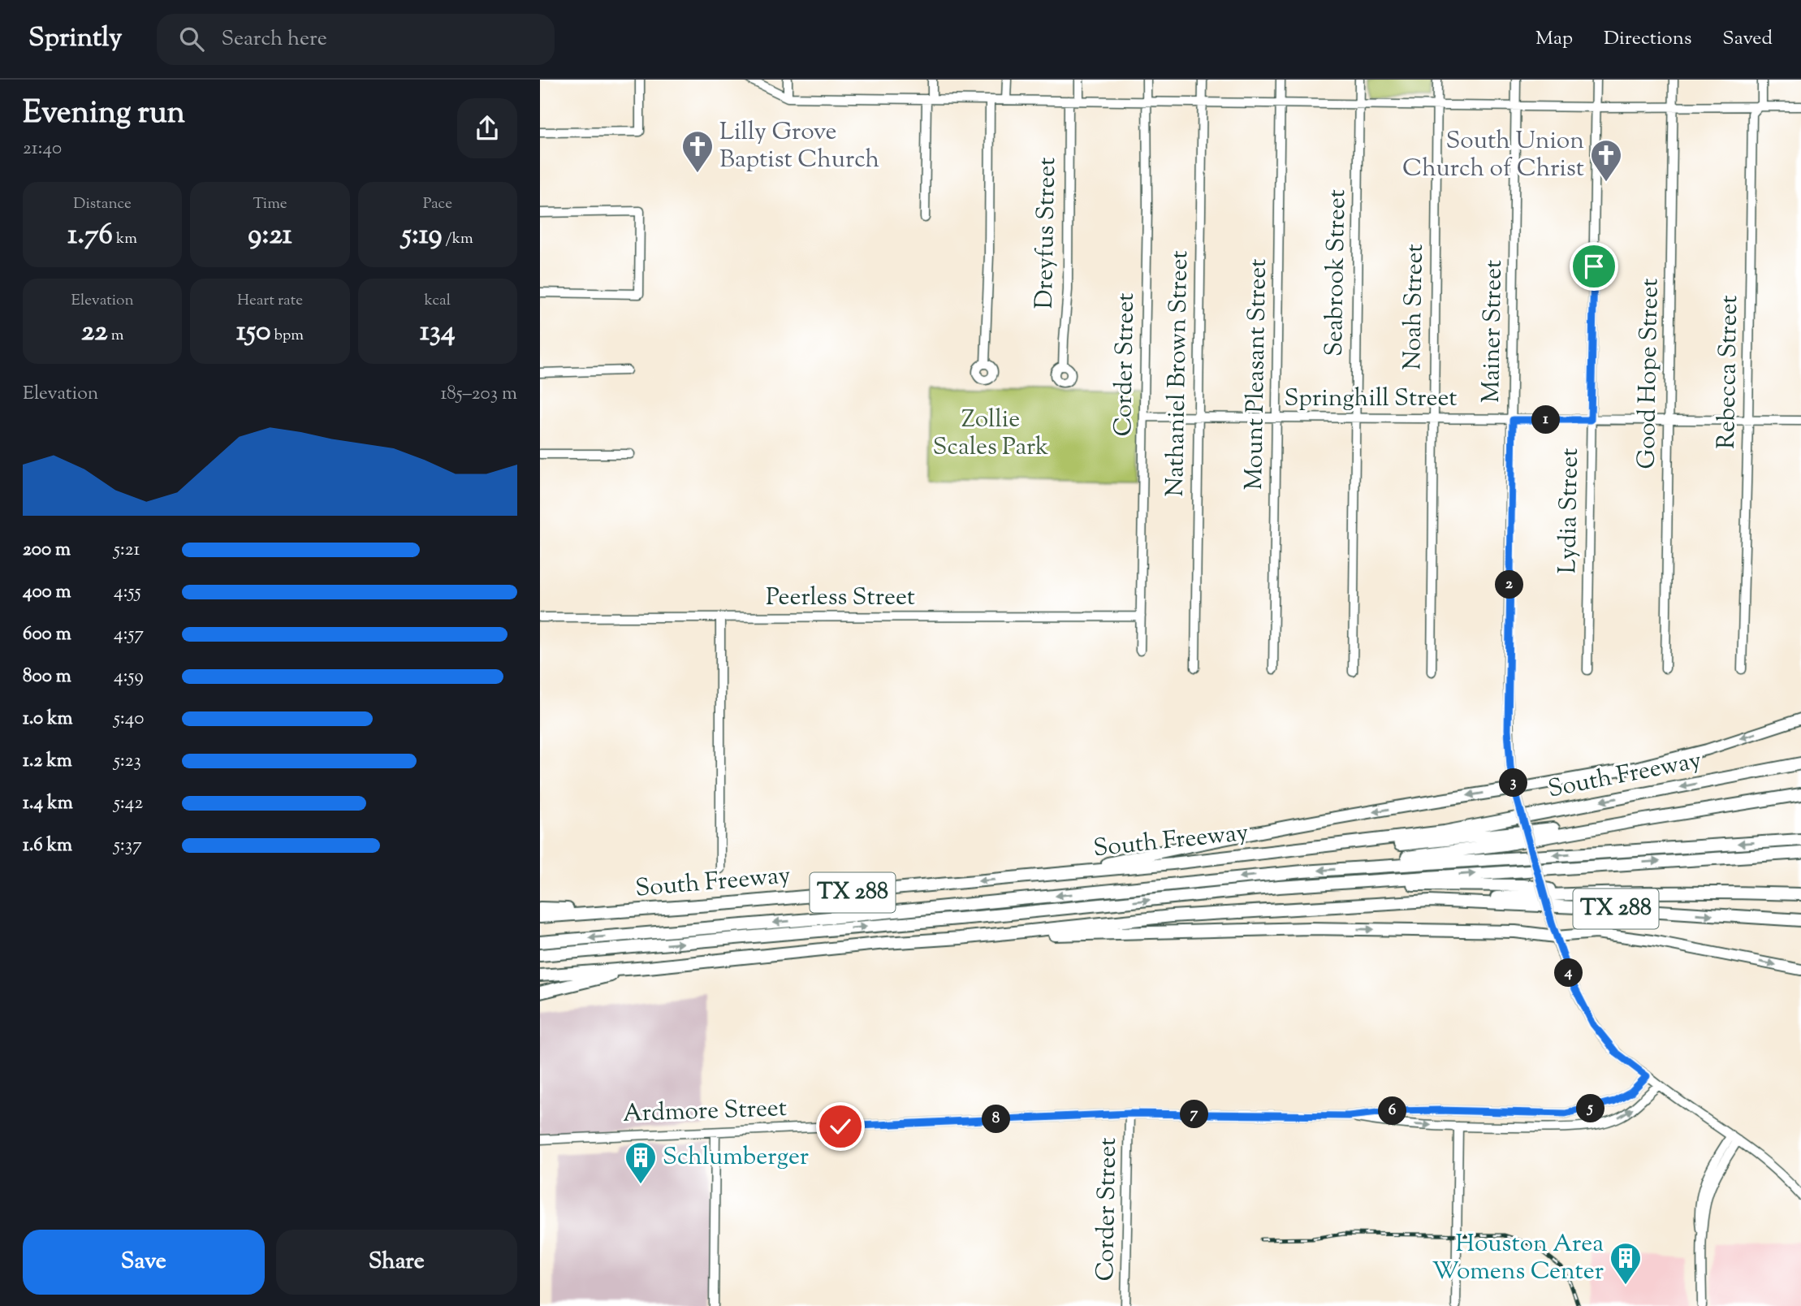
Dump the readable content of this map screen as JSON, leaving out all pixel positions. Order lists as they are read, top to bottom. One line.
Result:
{"streets":{"highway":["South Freeway","TX 288"],"street":["Dreyfus Street","Seabrook Street","Noah Street","Mainer Street","Corder Street","Rebecca Street","Nathaniel Brown Street","Good Hope Street","Mount Pleasant Street","Springhill Street","Lydia Street","Peerless Street","Ardmore Street"]},"crossings":[["Seabrook Street","Springhill Street"],["Noah Street","Springhill Street"],["Mainer Street","Springhill Street"],["Mainer Street","Ardmore Street"],["Corder Street","Springhill Street"],["Corder Street","Peerless Street"],["Corder Street","Ardmore Street"],["Rebecca Street","Springhill Street"],["Nathaniel Brown Street","Springhill Street"],["Good Hope Street","Springhill Street"],["Mount Pleasant Street","Springhill Street"],["Springhill Street","Lydia Street"]],"parks":["Zollie Scales Park"],"places":{"church":["Lilly Grove Baptist Church","South Union Church of Christ"],"building":["Schlumberger","Houston Area Womens Center"]},"page":{"header":"Sprintly","search":"Search here","nav":["Map","Directions","Saved"],"heading":["Evening run","21:40"],"stats":[["Distance","1.76 km"],["Time","9:21"],["Pace","5:19 /km"],["Elevation","22 m"],["Heart rate","150 bpm"],["kcal","134"]],"chart":["Elevation","185–203 m"],"pins":["1","2","3","4","5","6","7","8"],"list":[{"name":"200 m","note":"5:21"},{"name":"400 m","note":"4:55"},{"name":"600 m","note":"4:57"},{"name":"800 m","note":"4:59"},{"name":"1.0 km","note":"5:40"},{"name":"1.2 km","note":"5:23"},{"name":"1.4 km","note":"5:42"},{"name":"1.6 km","note":"5:37"}],"buttons":["Save","Share"]}}
